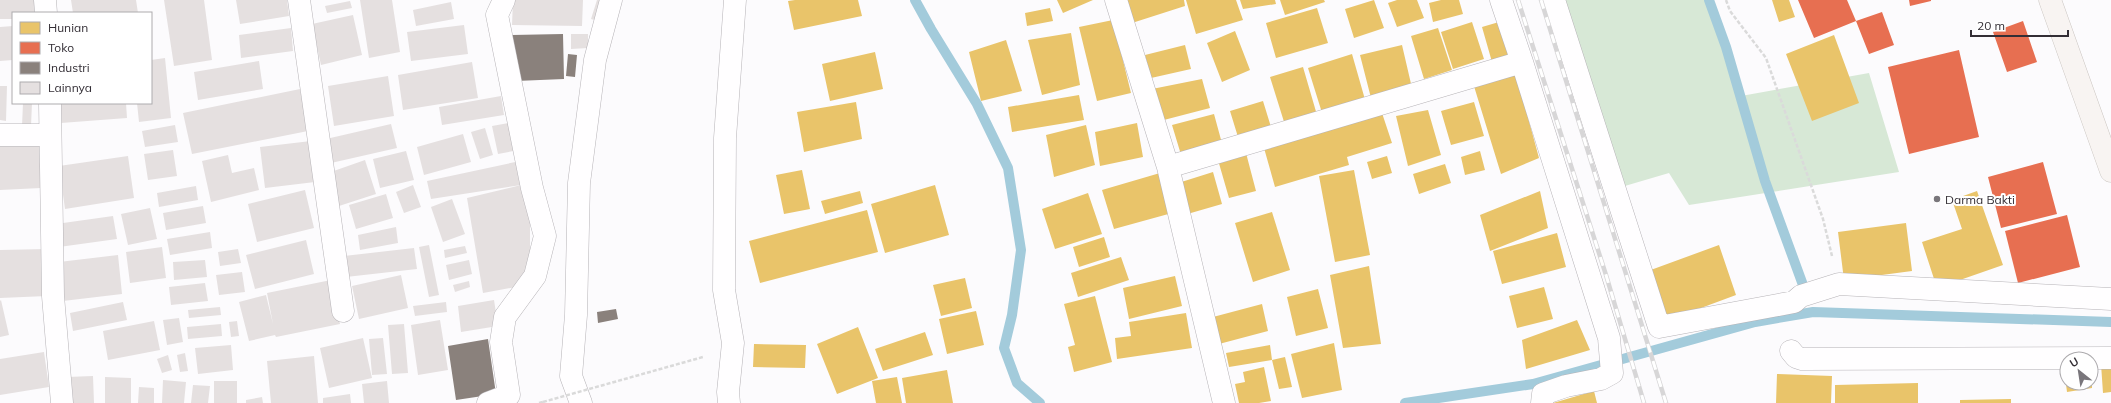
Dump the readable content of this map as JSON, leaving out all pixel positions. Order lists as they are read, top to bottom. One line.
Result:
{"places":["Darma Bakti"],"legend":["Hunian","Toko","Industri","Lainnya"],"scale_bar":"20 m","north":"top left"}
